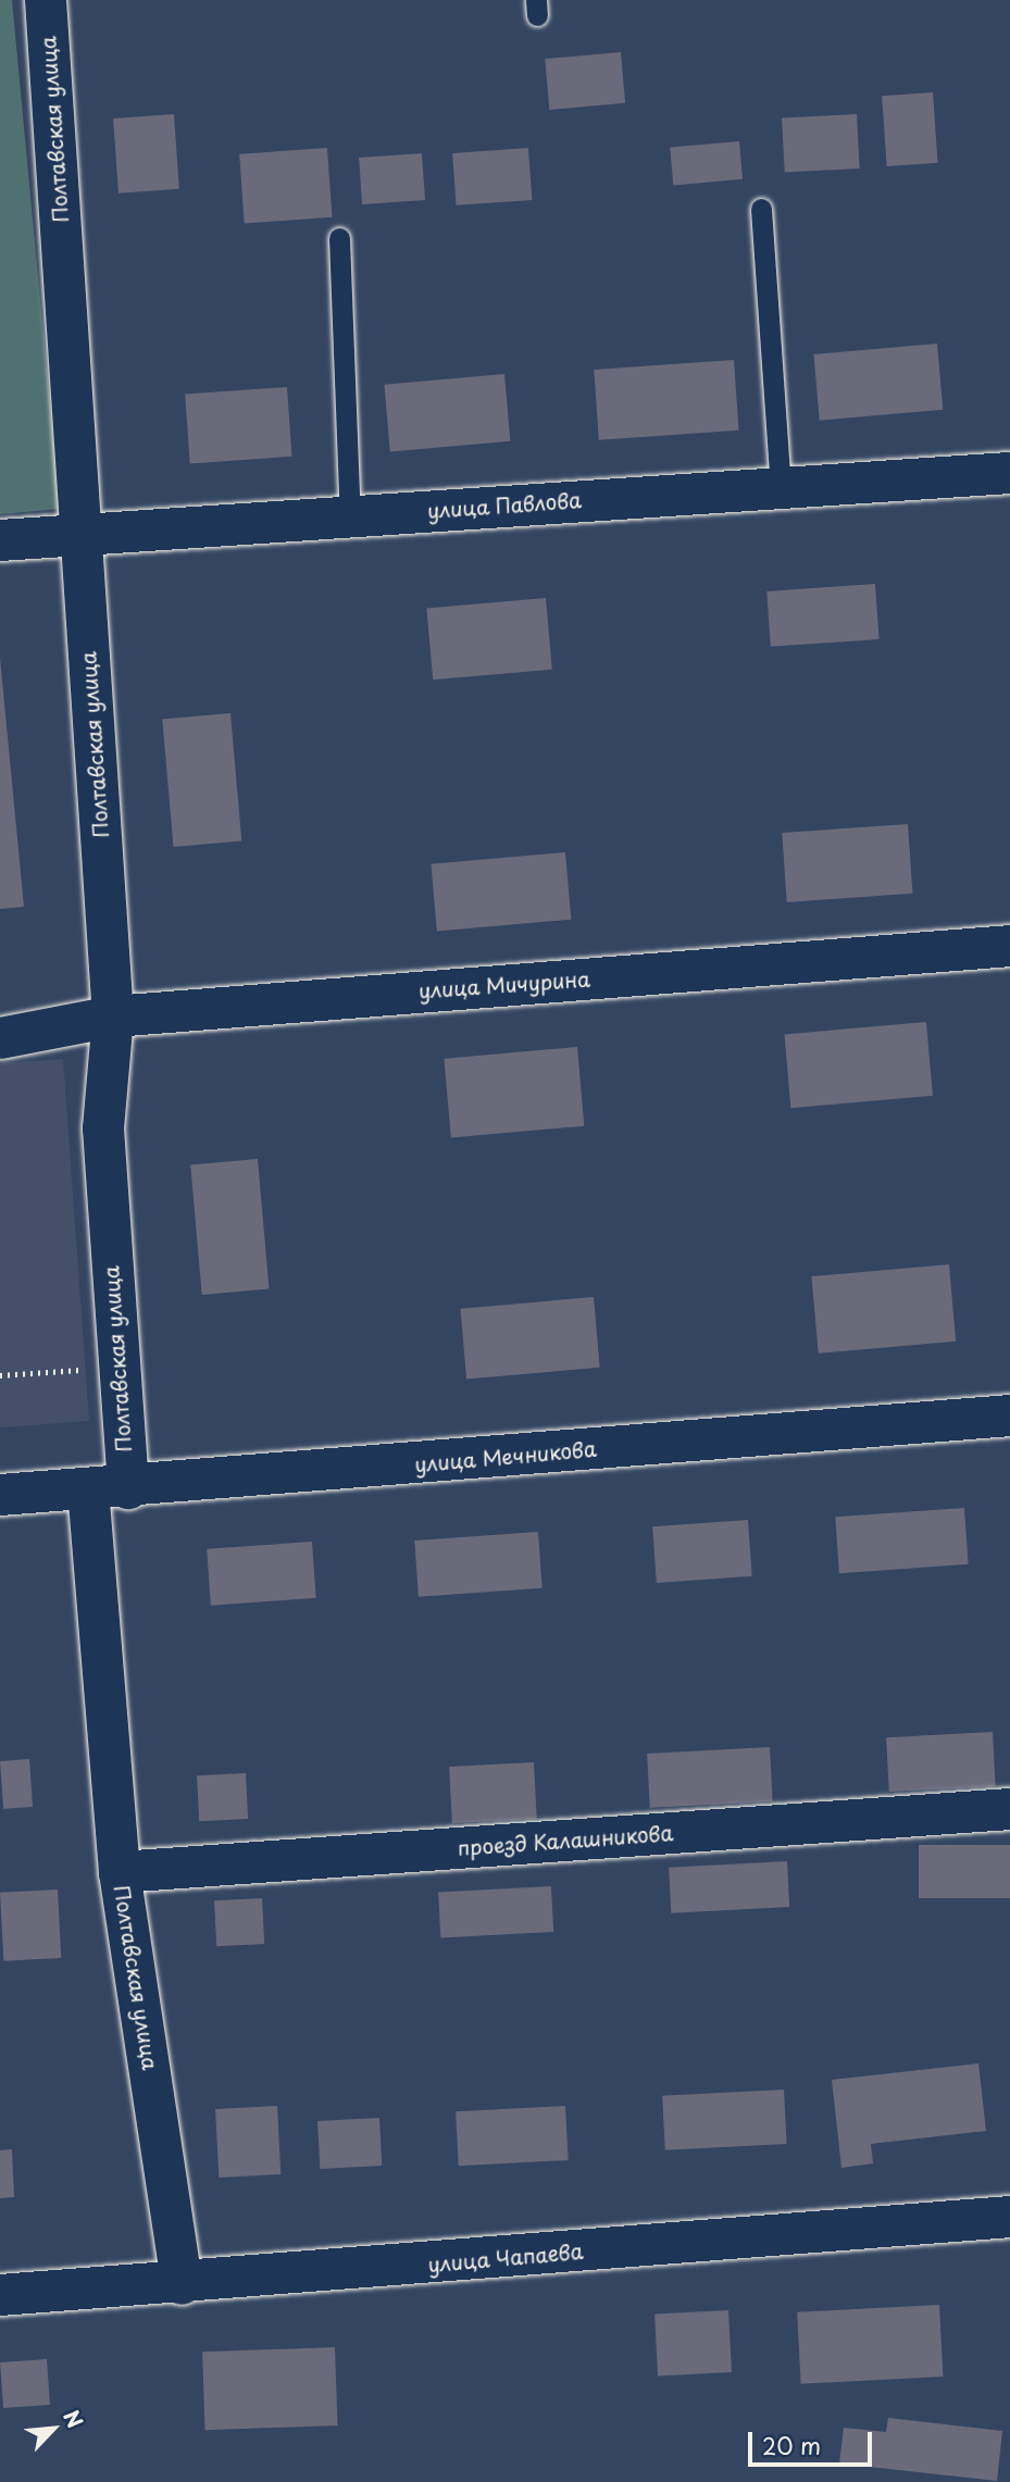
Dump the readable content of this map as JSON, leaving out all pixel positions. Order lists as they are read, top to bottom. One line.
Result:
{"streets":{"street":["Полтавская улица","улица Павлова","улица Мичурина","улица Мечникова","проезд Калашникова","улица Чапаева"]},"crossings":[["Полтавская улица","улица Павлова"],["Полтавская улица","улица Мичурина"],["Полтавская улица","улица Мечникова"],["Полтавская улица","проезд Калашникова"],["Полтавская улица","улица Чапаева"]],"scale_bar":"20 m","north":"top right"}
